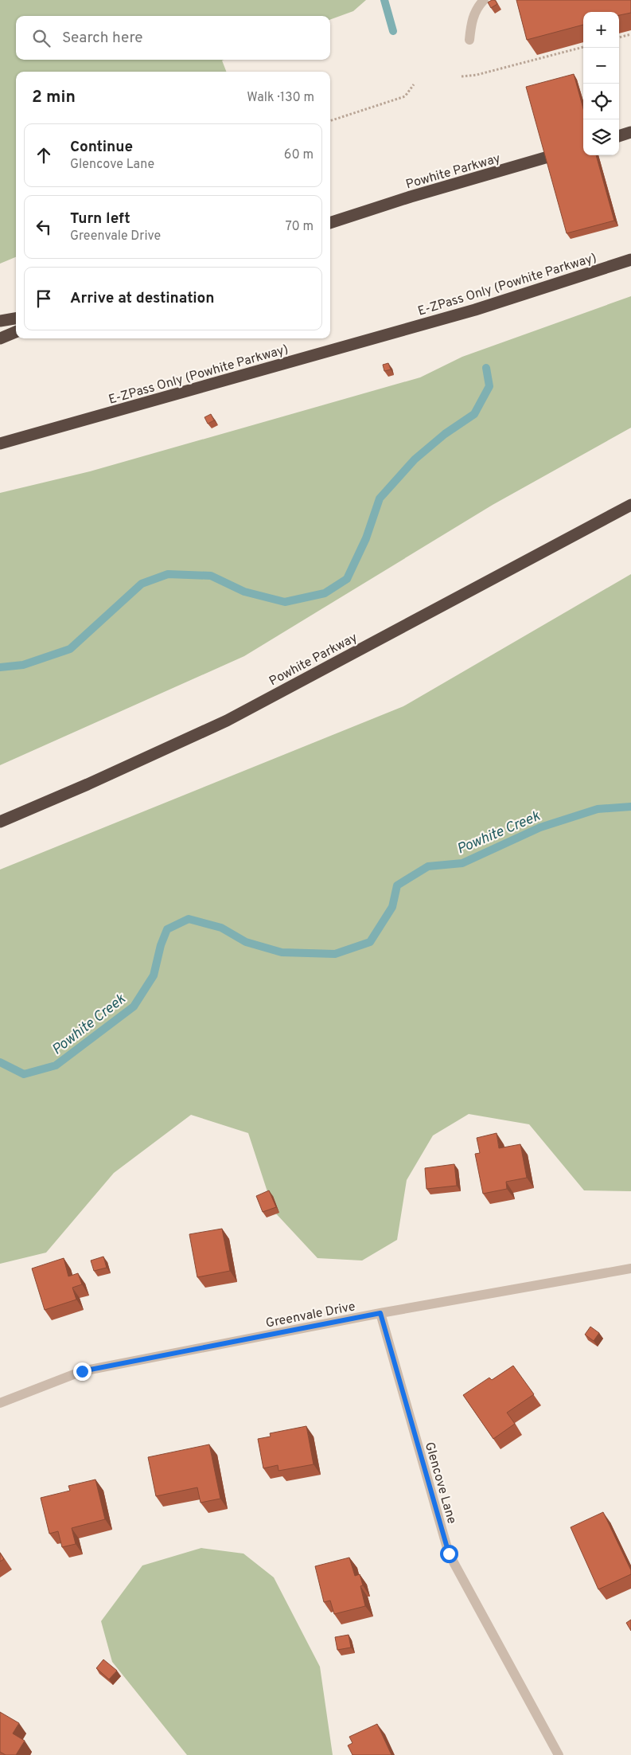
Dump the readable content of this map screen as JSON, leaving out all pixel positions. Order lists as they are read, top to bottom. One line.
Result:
{"streets":{"highway":["Powhite Parkway","E-ZPass Only (Powhite Parkway)"],"street":["Greenvale Drive","Glencove Lane"]},"crossings":[["Greenvale Drive","Glencove Lane"]],"water":["Powhite Creek"],"page":{"map_buttons":["+","−"],"search":"Search here","heading":["2 min","Walk · 130 m"],"list":[["Continue","Glencove Lane","60 m"],["Turn left","Greenvale Drive","70 m"],"Arrive at destination"]}}
